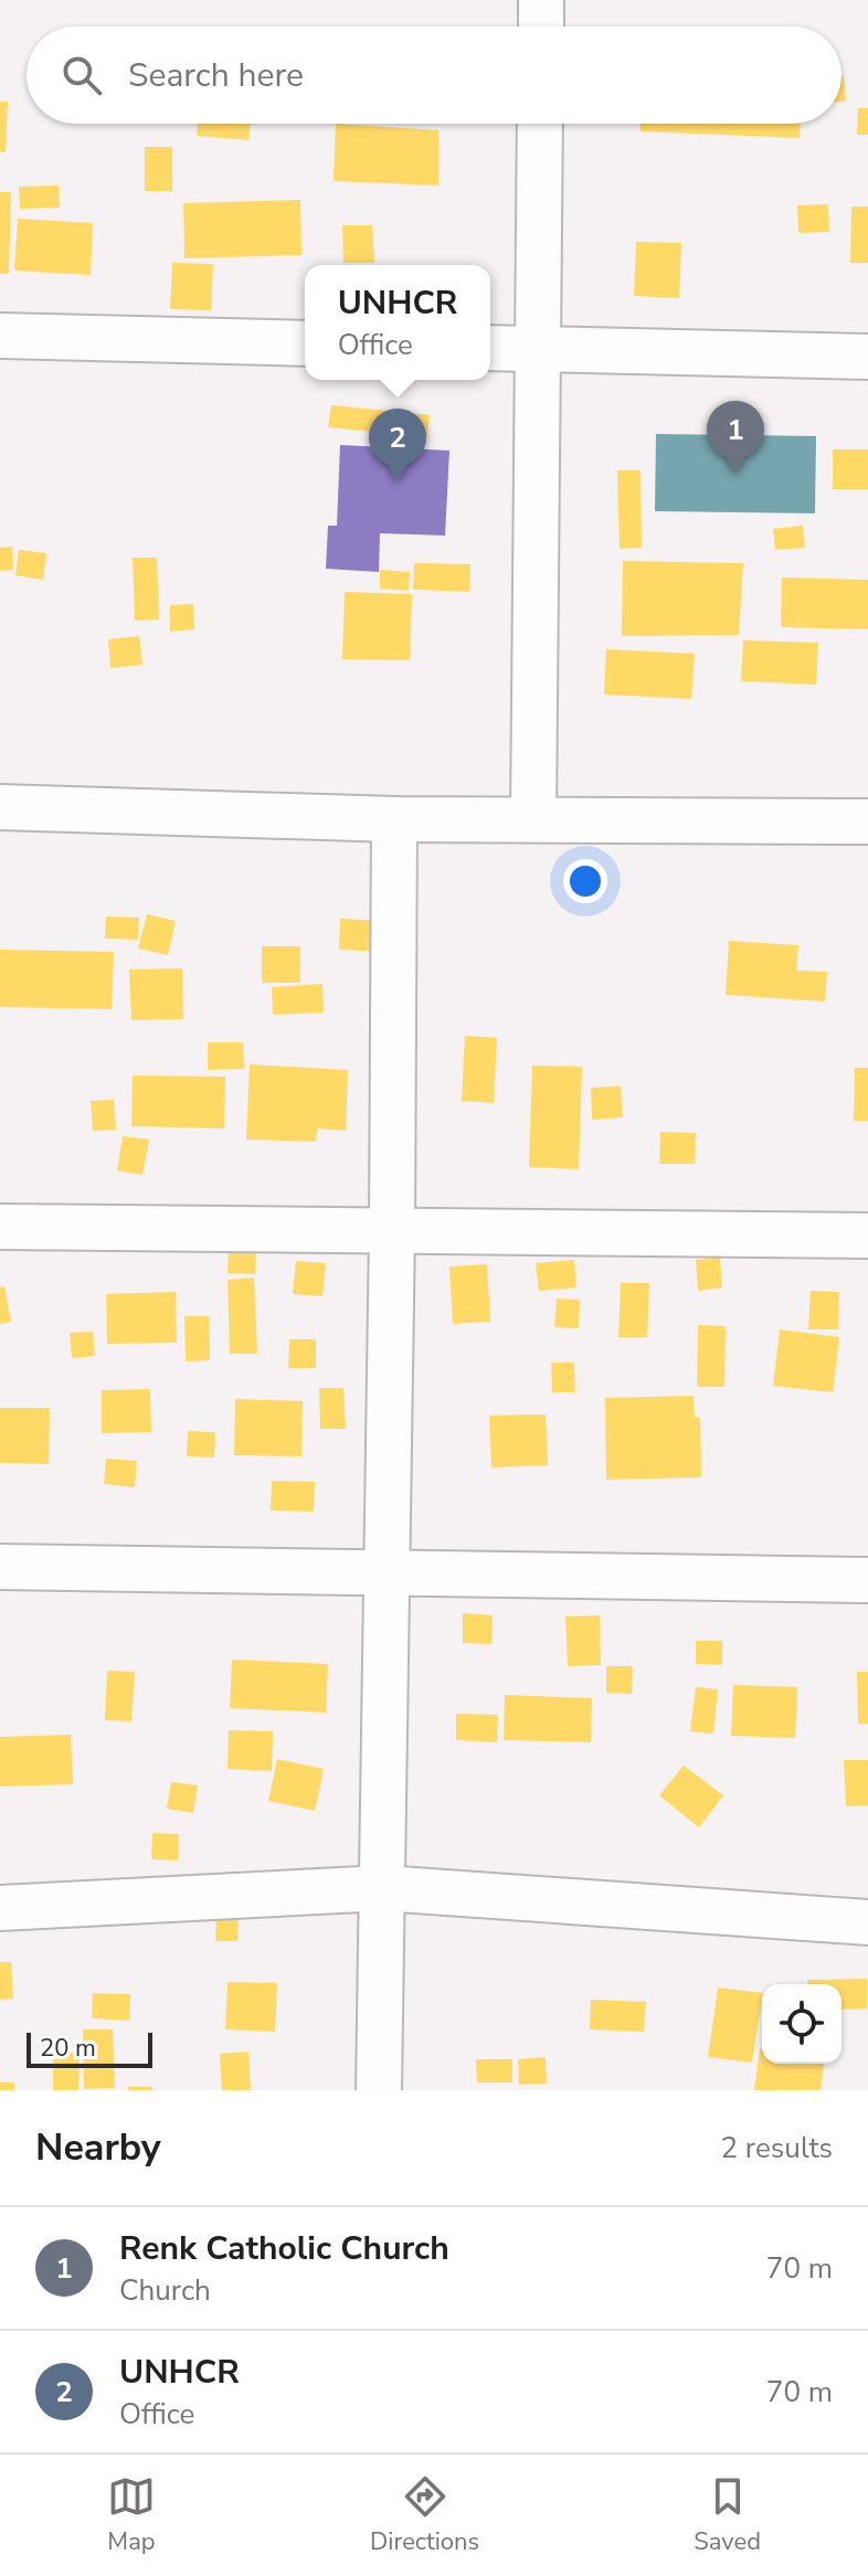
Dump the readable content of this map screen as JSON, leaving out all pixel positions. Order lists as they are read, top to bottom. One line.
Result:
{"scale_bar":"20 m","page":{"search":"Search here","popup":["UNHCR","Office"],"pins":["1","2"],"scale":"20 m","heading":["Nearby","2 results"],"list":[{"mark":"1","name":"Renk Catholic Church","note":"Church","value":"70 m"},{"mark":"2","name":"UNHCR","note":"Office","value":"70 m"}],"nav":["Map","Directions","Saved"]}}
